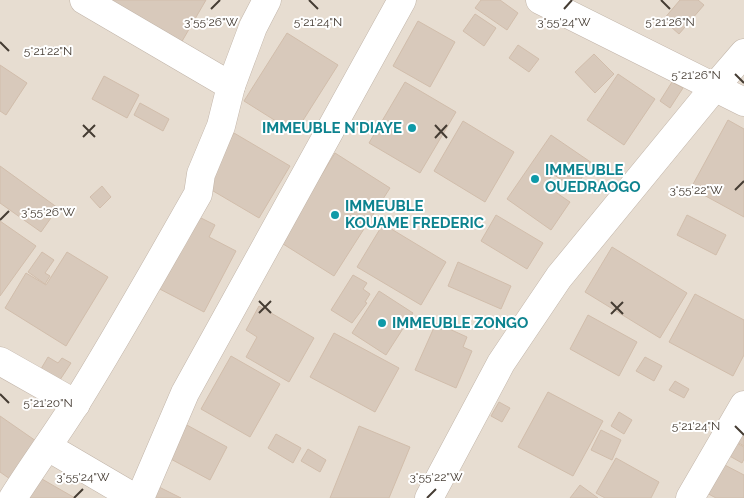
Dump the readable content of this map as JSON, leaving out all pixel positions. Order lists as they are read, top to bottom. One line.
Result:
{"places":["IMMEUBLE N'DIAYE","IMMEUBLE OUEDRAOGO","IMMEUBLE KOUAME FREDERIC","IMMEUBLE ZONGO"],"coordinates":["3°55'26\"W","5°21'24\"N","3°55'24\"W","5°21'26\"N","5°21'22\"N","3°55'22\"W","5°21'20\"N"]}
